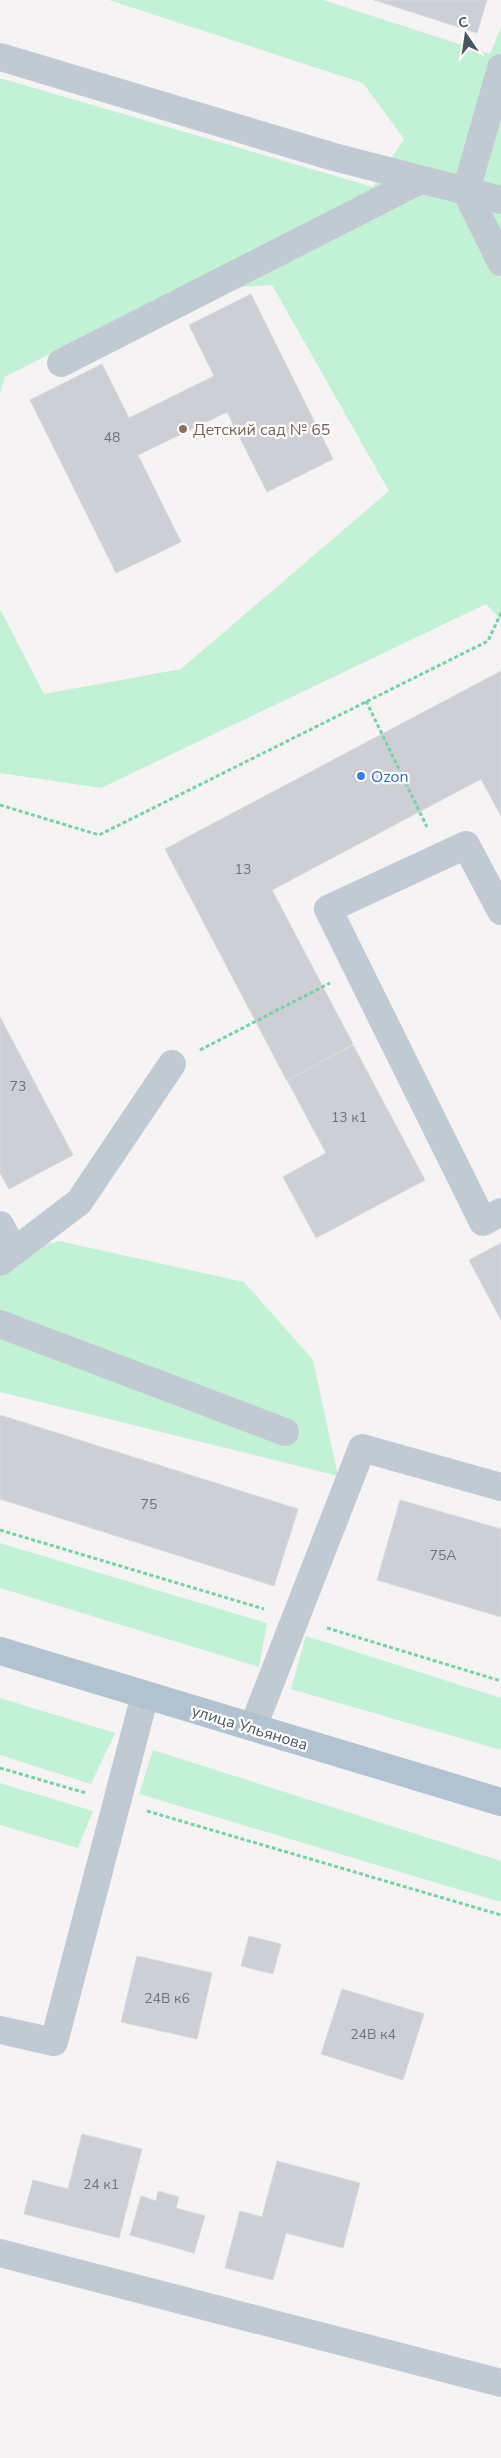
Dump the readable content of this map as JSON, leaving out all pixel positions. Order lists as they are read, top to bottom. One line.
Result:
{"streets":{"main road":["улица Ульянова"]},"places":["Детский сад № 65","Ozon"],"house_numbers":["48","13","73","13 к1","75","75А","24В к6","24В к4","24 к1"],"north":"top"}
